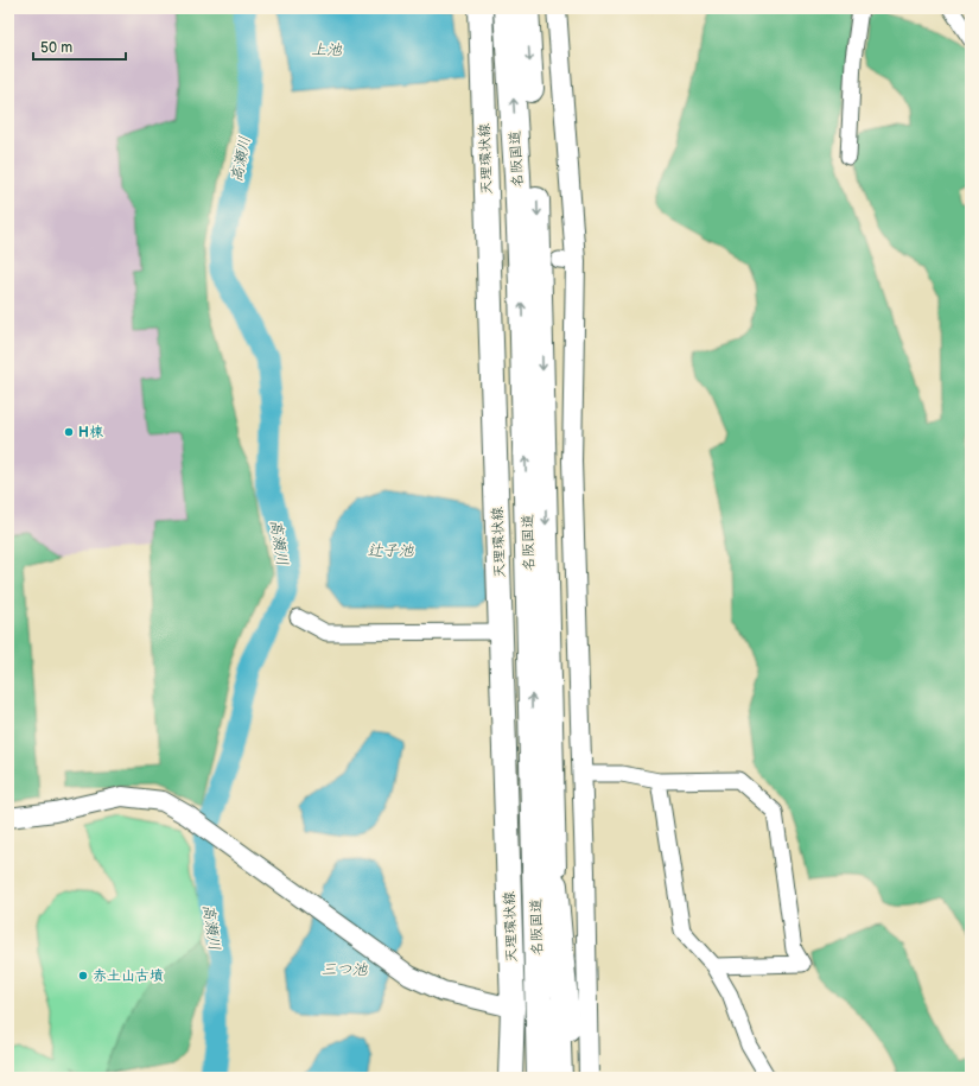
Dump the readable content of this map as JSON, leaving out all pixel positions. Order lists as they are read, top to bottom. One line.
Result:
{"streets":{"highway":["名阪国道"],"main road":["天理環状線"]},"water":["上池","高瀬川","辻子池","三つ池"],"places":["H棟","赤土山古墳"],"scale_bar":"50 m"}
